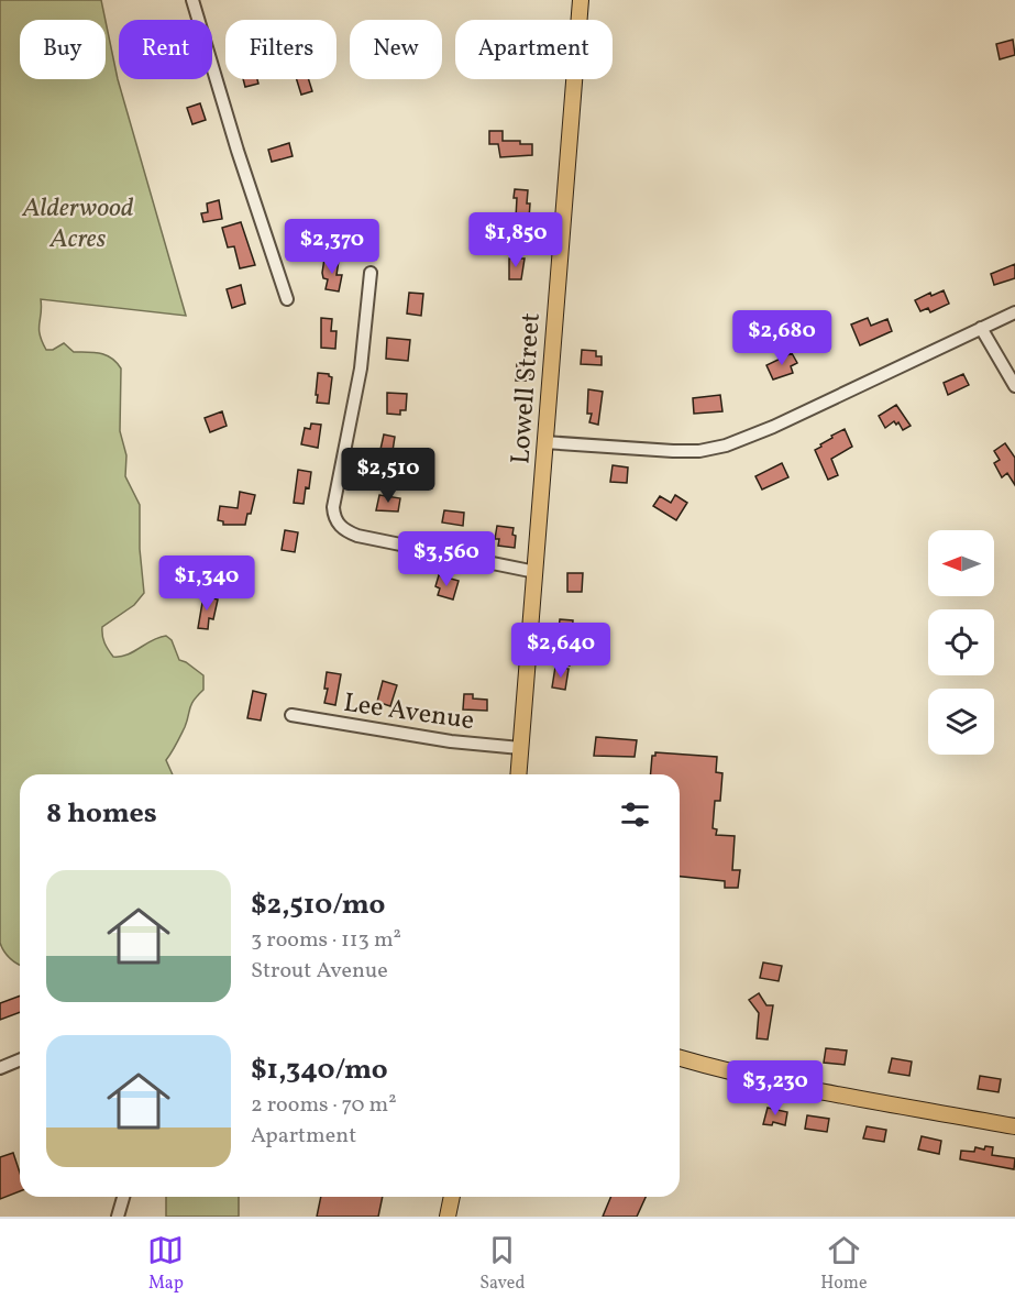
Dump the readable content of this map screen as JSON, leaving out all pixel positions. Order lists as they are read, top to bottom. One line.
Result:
{"streets":{"main road":["Lowell Street"],"street":["Lee Avenue"]},"crossings":[["Lowell Street","Lee Avenue"]],"parks":["Alderwood Acres"],"north":"left","page":{"chip":["Buy","Rent","Filters","New","Apartment"],"price":["$1,850","$2,370","$2,680","$2,510","$3,560","$1,340","$2,640","$3,230"],"heading":"8 homes","list":[{"name":"$2,510/mo","note":"3 rooms · 113 m² · Strout Avenue"},{"name":"$1,340/mo","note":"2 rooms · 70 m² · Apartment"}],"tabs":["Map","Saved","Home"]}}
